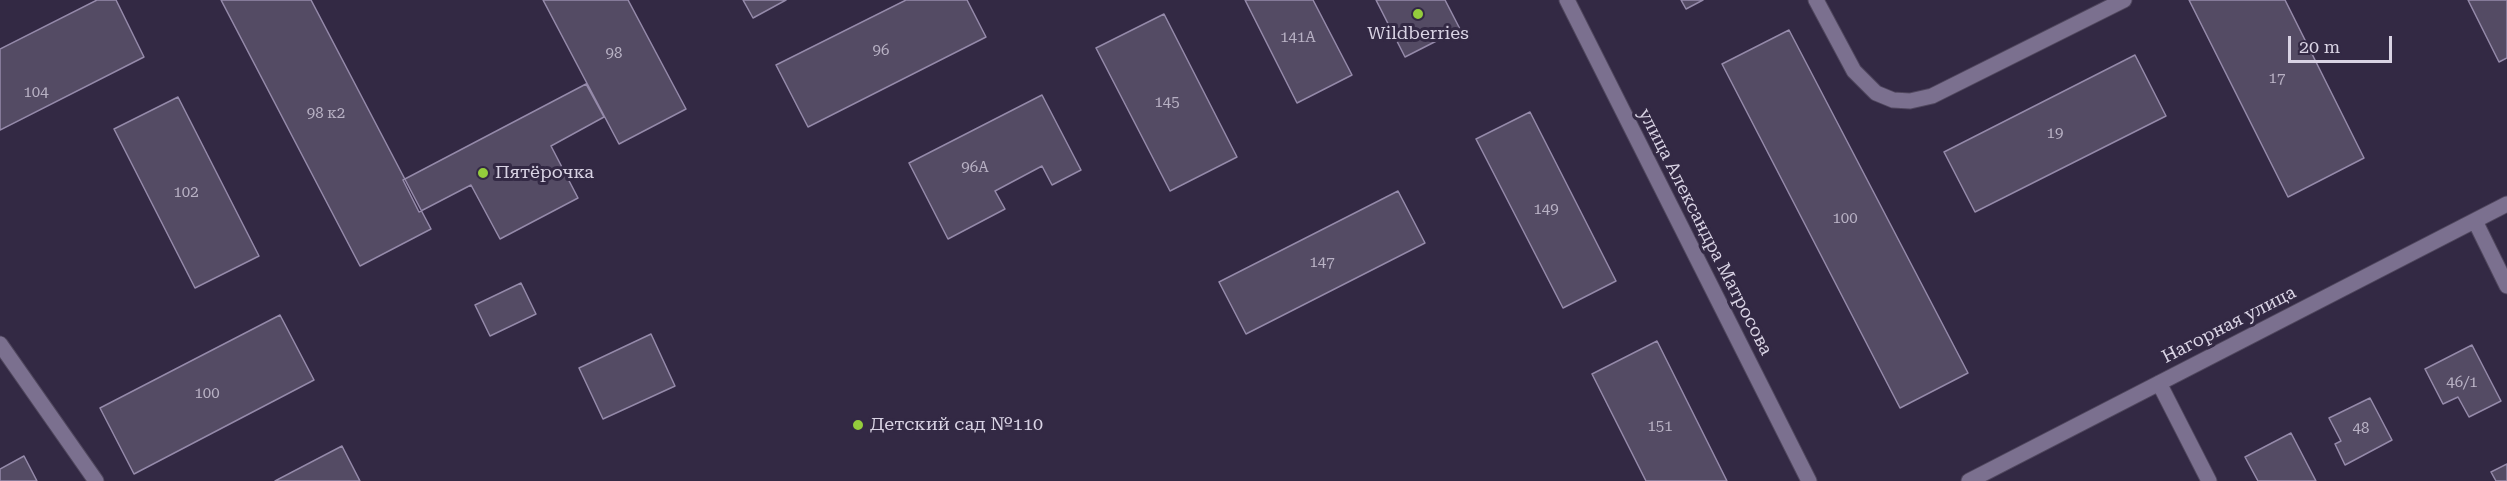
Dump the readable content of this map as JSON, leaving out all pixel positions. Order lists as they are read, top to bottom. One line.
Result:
{"streets":{"street":["улица Александра Матросова","Нагорная улица"]},"places":["Wildberries","Пятёрочка","Детский сад №110"],"house_numbers":["141А","96","98","17","104","145","98 к2","19","96А","102","149","100","147","46/1","100","151","48"],"scale_bar":"20 m"}
